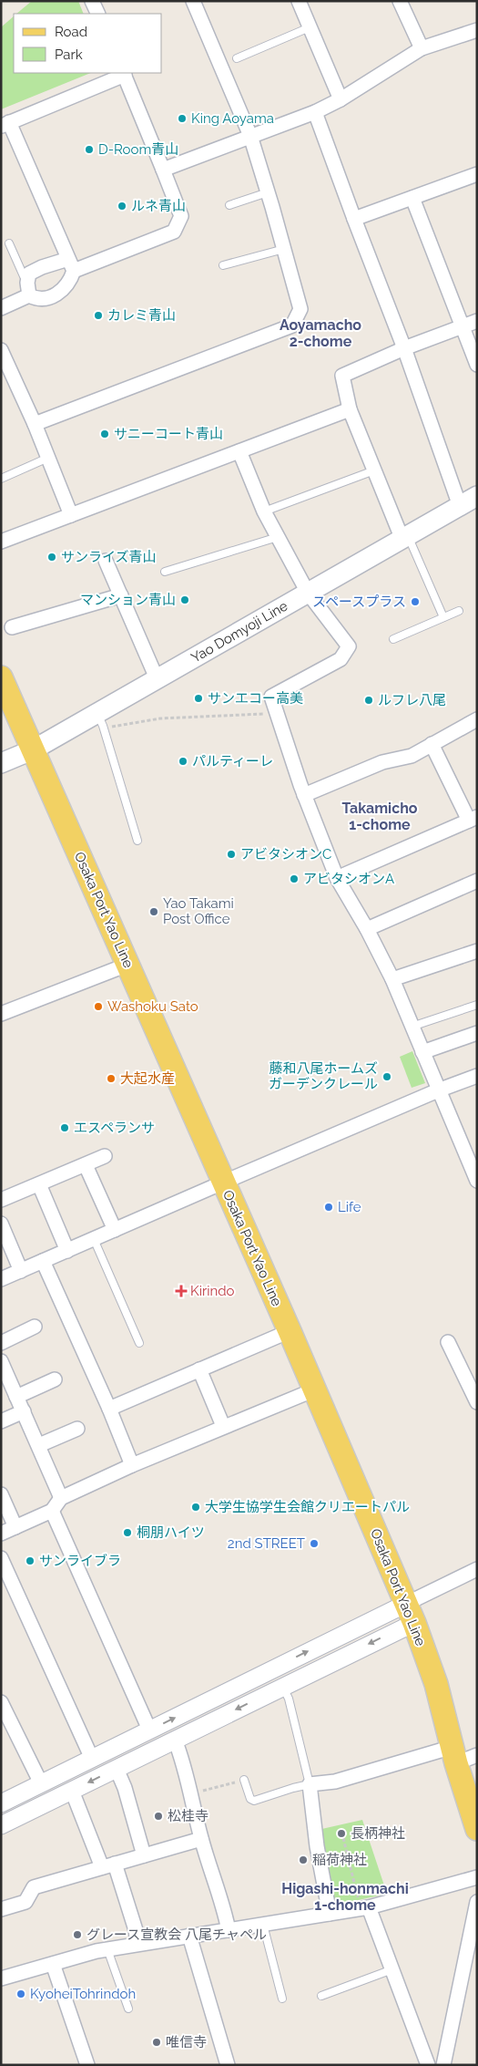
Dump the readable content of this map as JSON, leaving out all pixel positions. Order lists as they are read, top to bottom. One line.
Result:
{"streets":{"main road":["Yao Domyoji Line","Osaka Port Yao Line"]},"crossings":[["Yao Domyoji Line","Osaka Port Yao Line"]],"districts":["Aoyamacho 2-chome","Takamicho 1-chome","Higashi-honmachi 1-chome"],"places":{"other":["King Aoyama","D-Room青山","ルネ青山","カレミ青山","サニーコート青山","サンライズ青山","マンション青山","スペースプラス","サンエコー高美","ルフレ八尾","パルティーレ","アビタシオンC","アビタシオンA","Yao Takami Post Office","Washoku Sato","藤和八尾ホームズ ガーデンクレール","大起水産","エスペランサ","Life","大学生協学生会館クリエートパル","桐朋ハイツ","2nd STREET","サンライブラ","松桂寺","長柄神社","稲荷神社","グレース宣教会 八尾チャペル","KyoheiTohrindoh","唯信寺"],"health":["Kirindo"]},"legend":["Road","Park"]}
